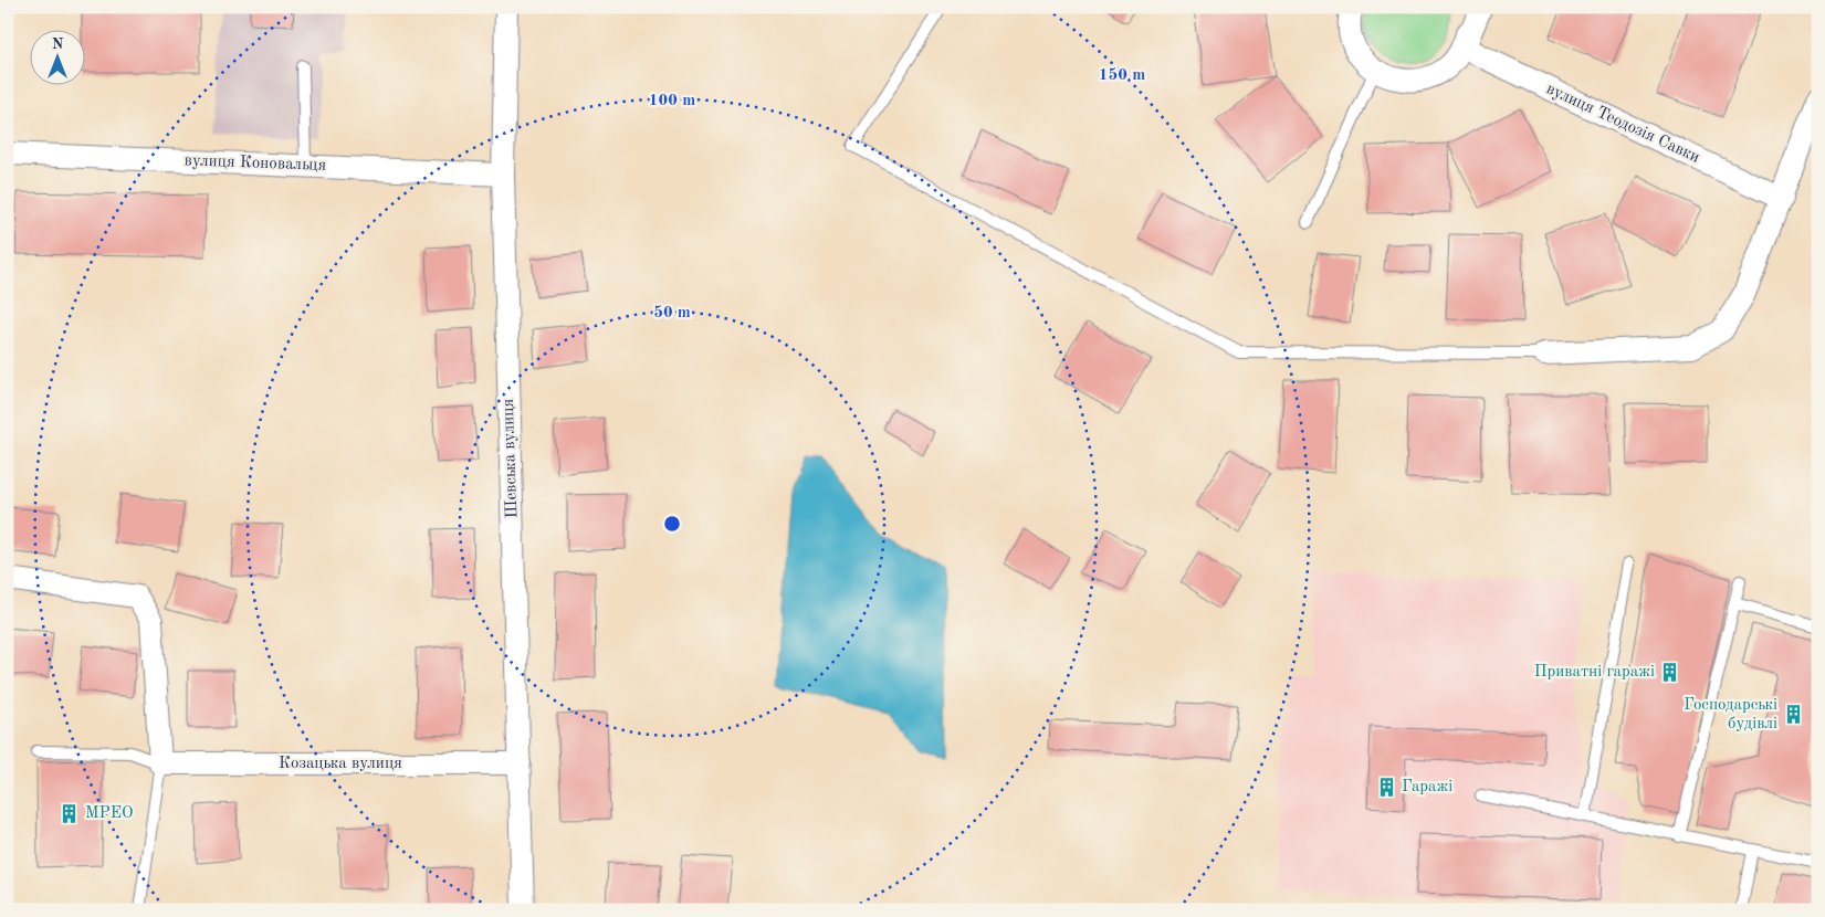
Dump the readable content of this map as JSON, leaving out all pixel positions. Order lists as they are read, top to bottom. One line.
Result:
{"streets":{"street":["вулиця Теодозія Савки","вулиця Коновальця","Шевська вулиця","Козацька вулиця"]},"crossings":[["вулиця Коновальця","Шевська вулиця"],["Шевська вулиця","Козацька вулиця"]],"places":{"building":["Приватні гаражі","Господарські будівлі","Гаражі","МРЕО"]},"north":"top","rings":["150 m","100 m","50 m"]}
